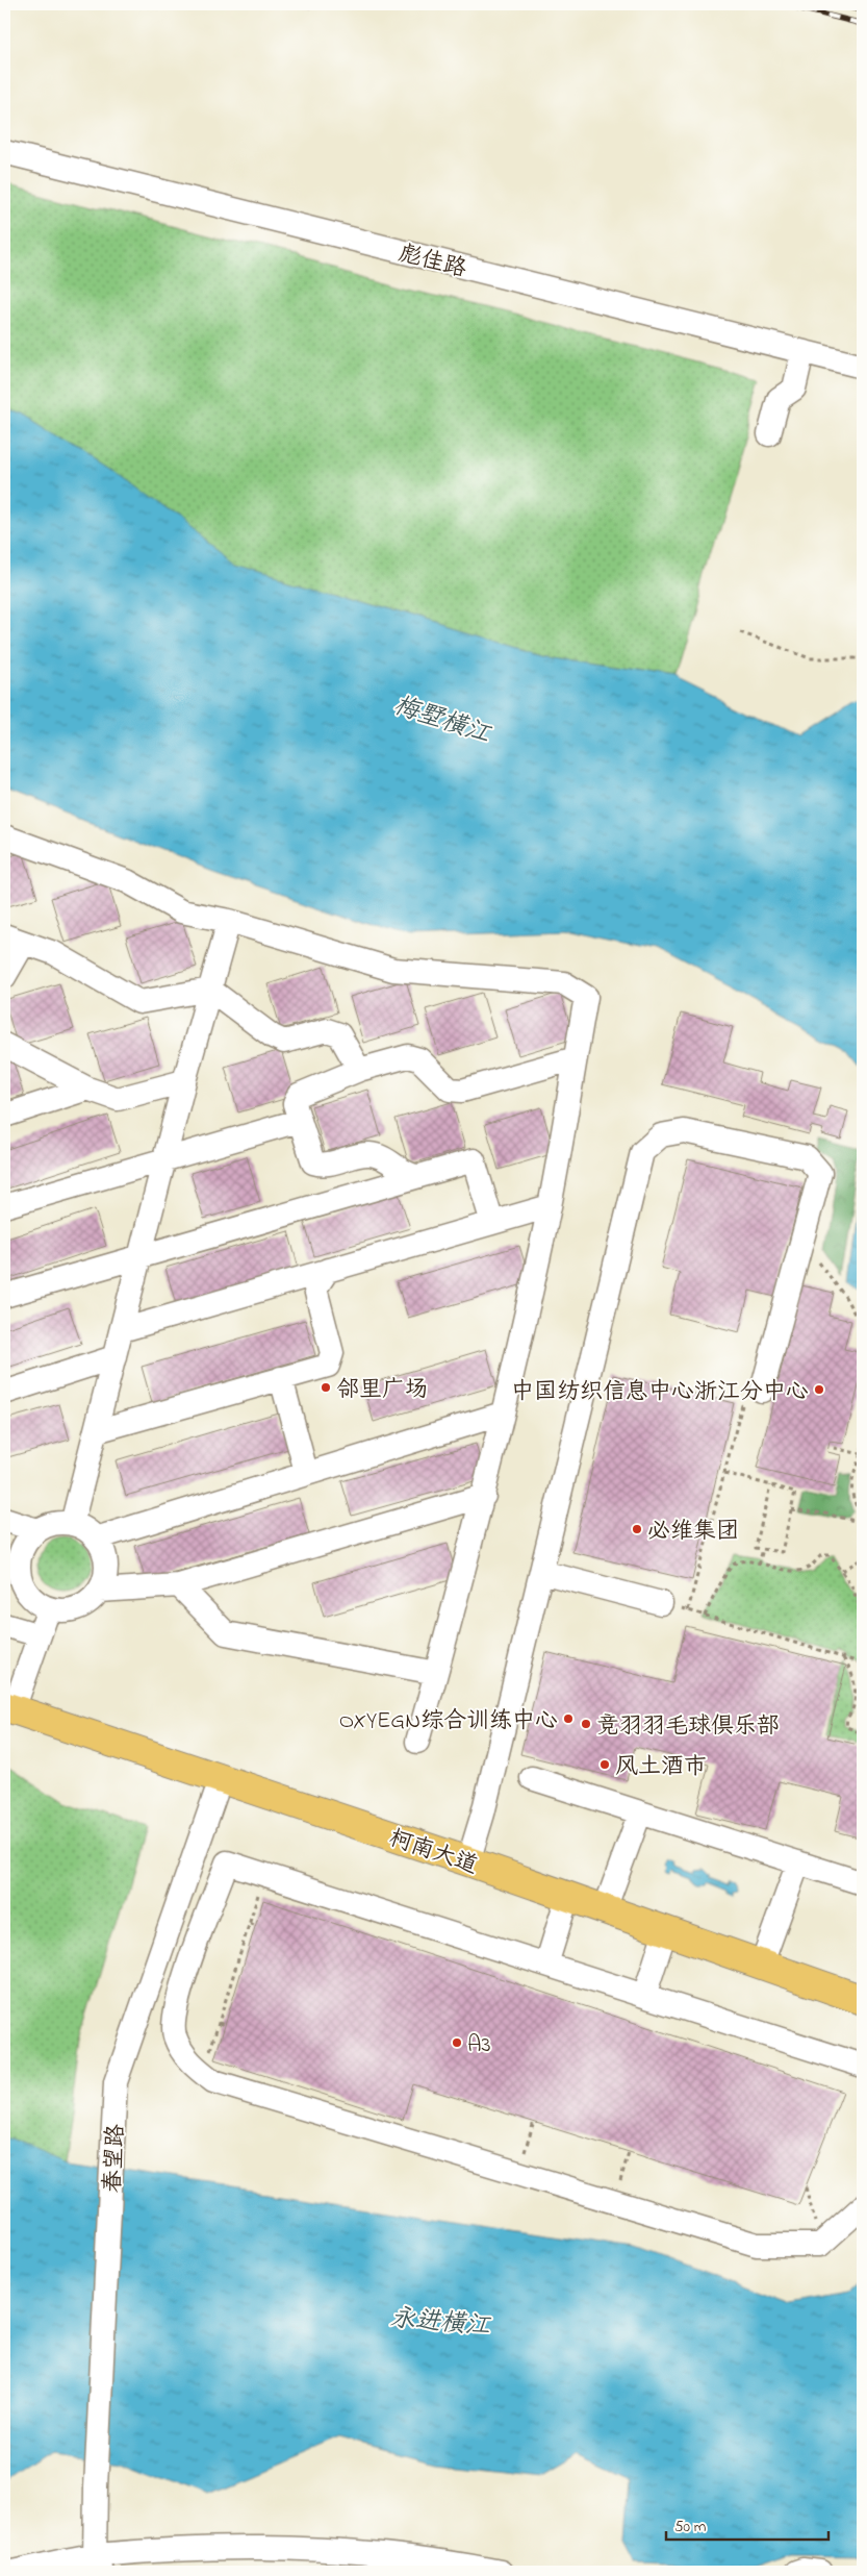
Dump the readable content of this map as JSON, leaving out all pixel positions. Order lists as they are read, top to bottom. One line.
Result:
{"streets":{"main road":["柯南大道"],"street":["彪佳路","春望路"]},"crossings":[["柯南大道","春望路"]],"water":["梅墅横江","永进横江"],"places":["邻里广场","中国纺织信息中心浙江分中心","必维集团","OXYEGN综合训练中心","竞羽羽毛球俱乐部","风土酒市","A3"],"scale_bar":"50 m"}
